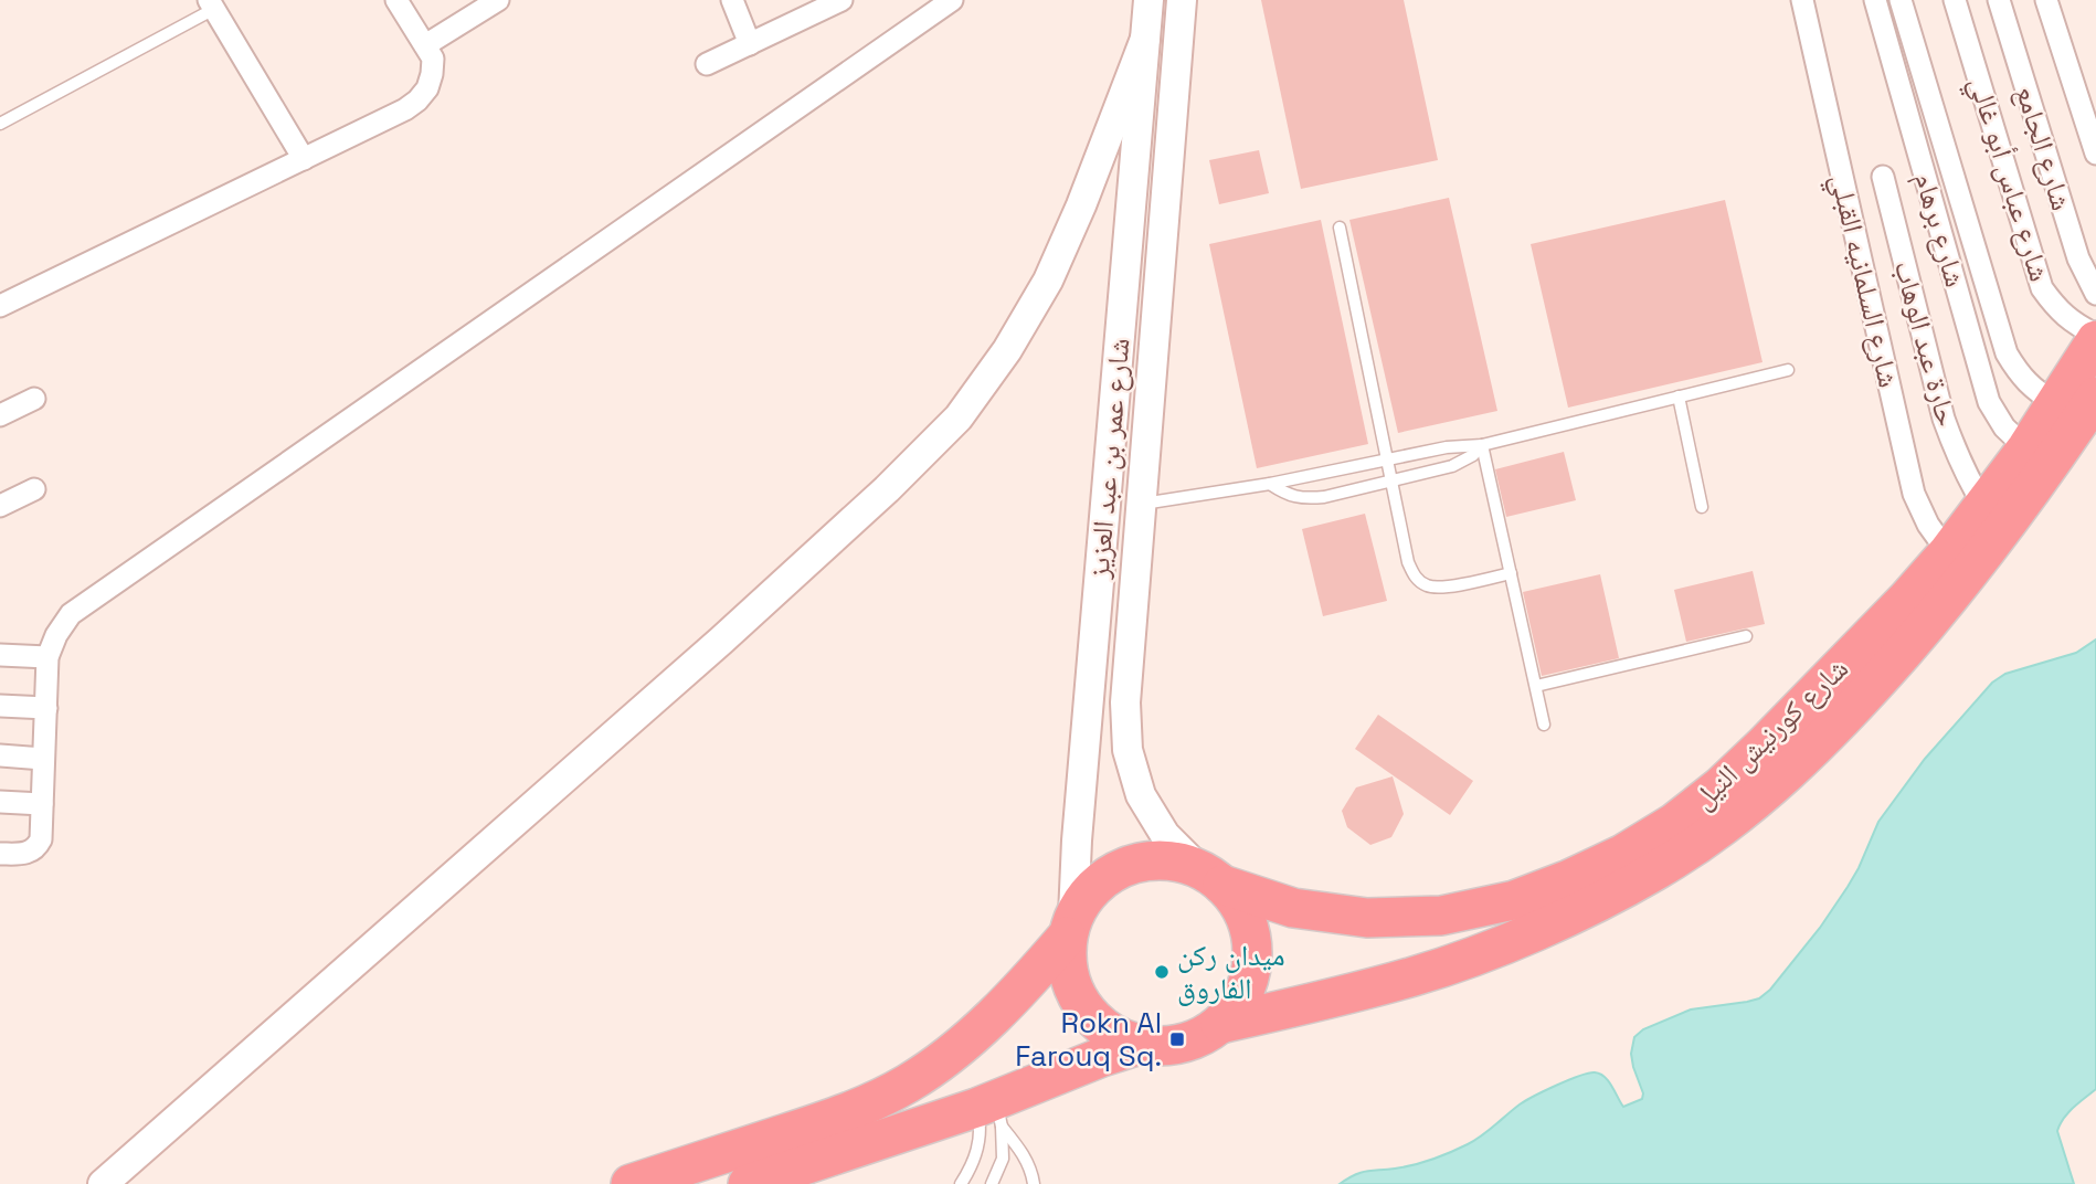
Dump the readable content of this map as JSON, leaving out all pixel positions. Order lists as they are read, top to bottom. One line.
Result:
{"streets":{"highway":["شارع كورنيش النيل"],"main road":["شارع عمر بن عبد العزيز"],"street":["شارع الجامع","شارع عباس أبو غالي","شارع برهام","شارع السلمانيه القبلي","حارة عبد الوهاب"]},"crossings":[["شارع عباس أبو غالي","شارع كورنيش النيل"],["شارع برهام","شارع كورنيش النيل"],["شارع السلمانيه القبلي","شارع كورنيش النيل"],["حارة عبد الوهاب","شارع كورنيش النيل"],["شارع عمر بن عبد العزيز","شارع كورنيش النيل"]],"places":{"other":["ميدان ركن الفاروق"],"transit":["Rokn Al Farouq Sq."]}}
